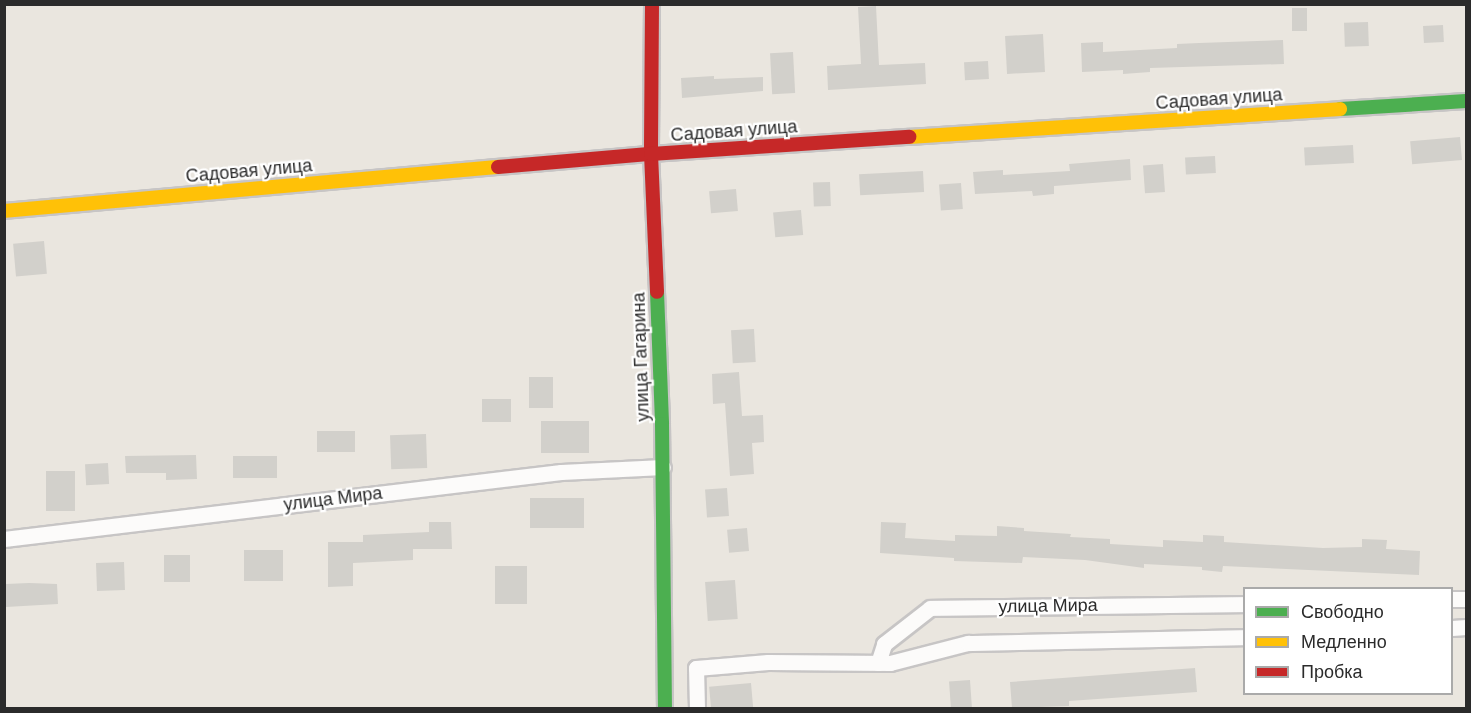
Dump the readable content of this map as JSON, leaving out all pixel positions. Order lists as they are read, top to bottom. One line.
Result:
{"streets":{"street":["Садовая улица","улица Гагарина","улица Мира"]},"crossings":[["Садовая улица","улица Гагарина"],["улица Гагарина","улица Мира"]],"legend":["Свободно","Медленно","Пробка"]}
